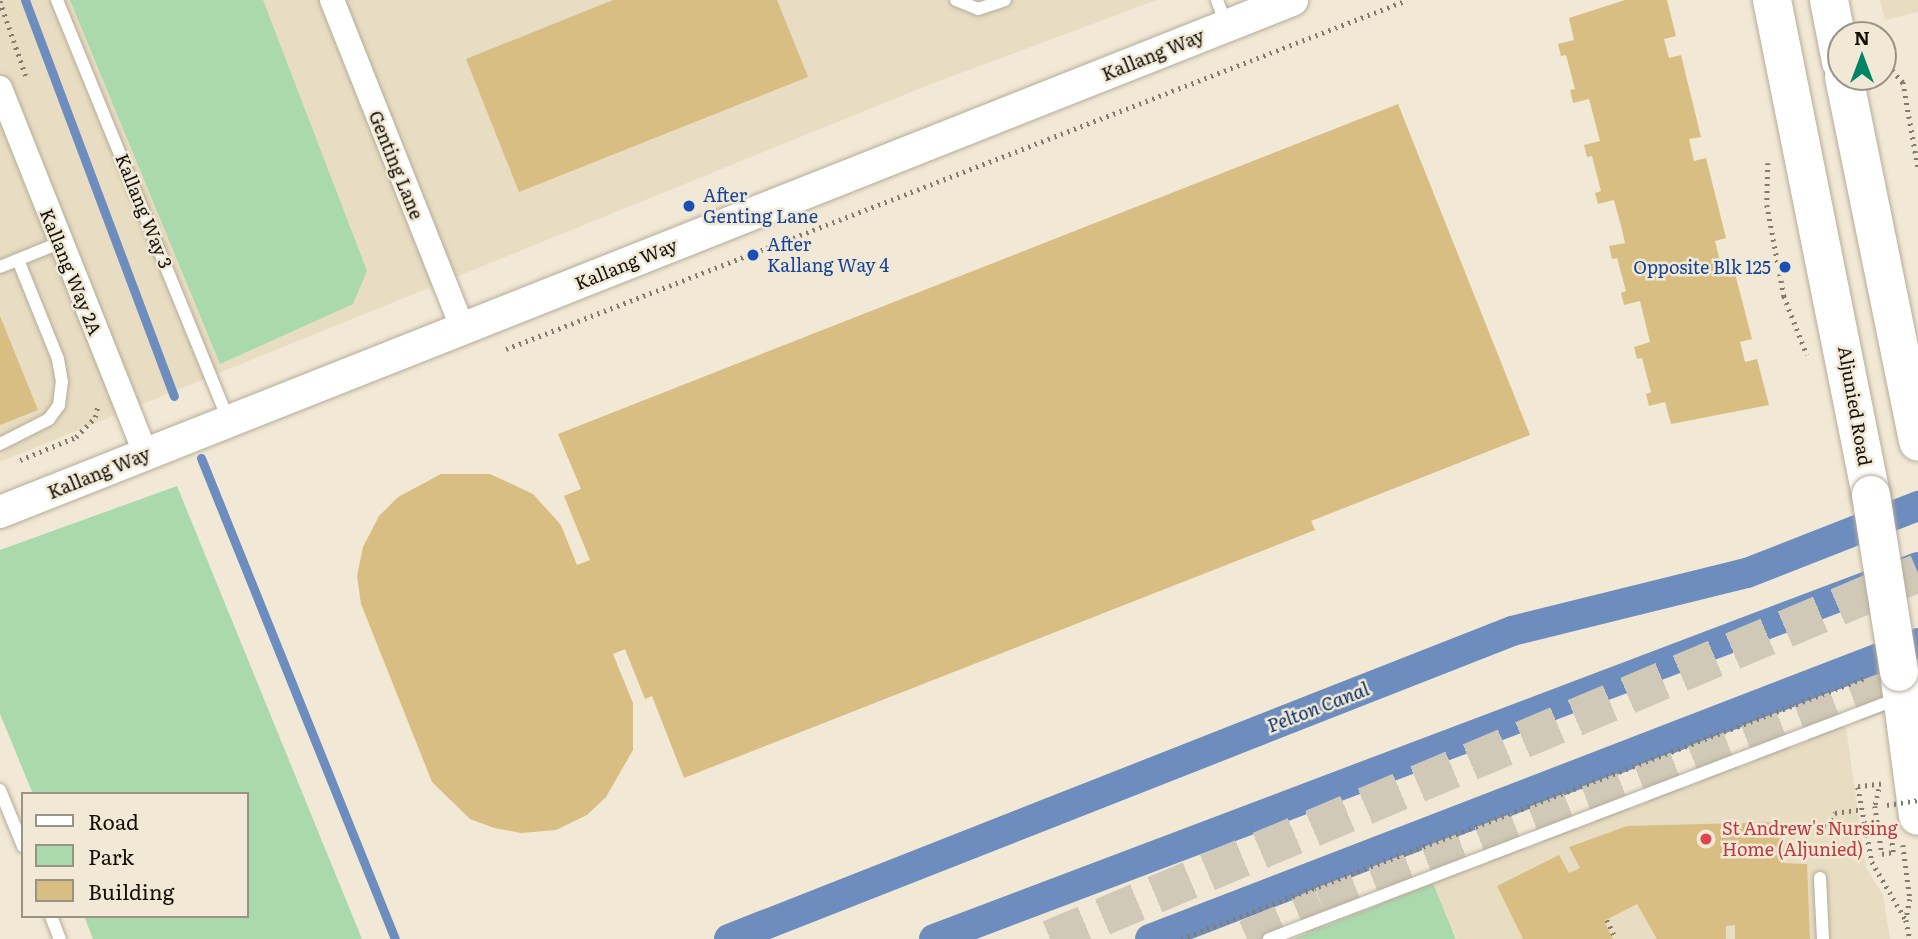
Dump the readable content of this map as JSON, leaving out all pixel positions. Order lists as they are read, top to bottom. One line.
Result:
{"streets":{"main road":["Aljunied Road"],"street":["Kallang Way","Genting Lane","Kallang Way 2A"],"lane":["Kallang Way 3"]},"crossings":[["Kallang Way","Genting Lane"],["Kallang Way","Kallang Way 3"],["Kallang Way","Kallang Way 2A"]],"water":["Pelton Canal"],"places":["After Genting Lane","After Kallang Way 4","Opposite Blk 125","St Andrew's Nursing Home (Aljunied)"],"legend":["Road","Park","Building"],"north":"top"}
